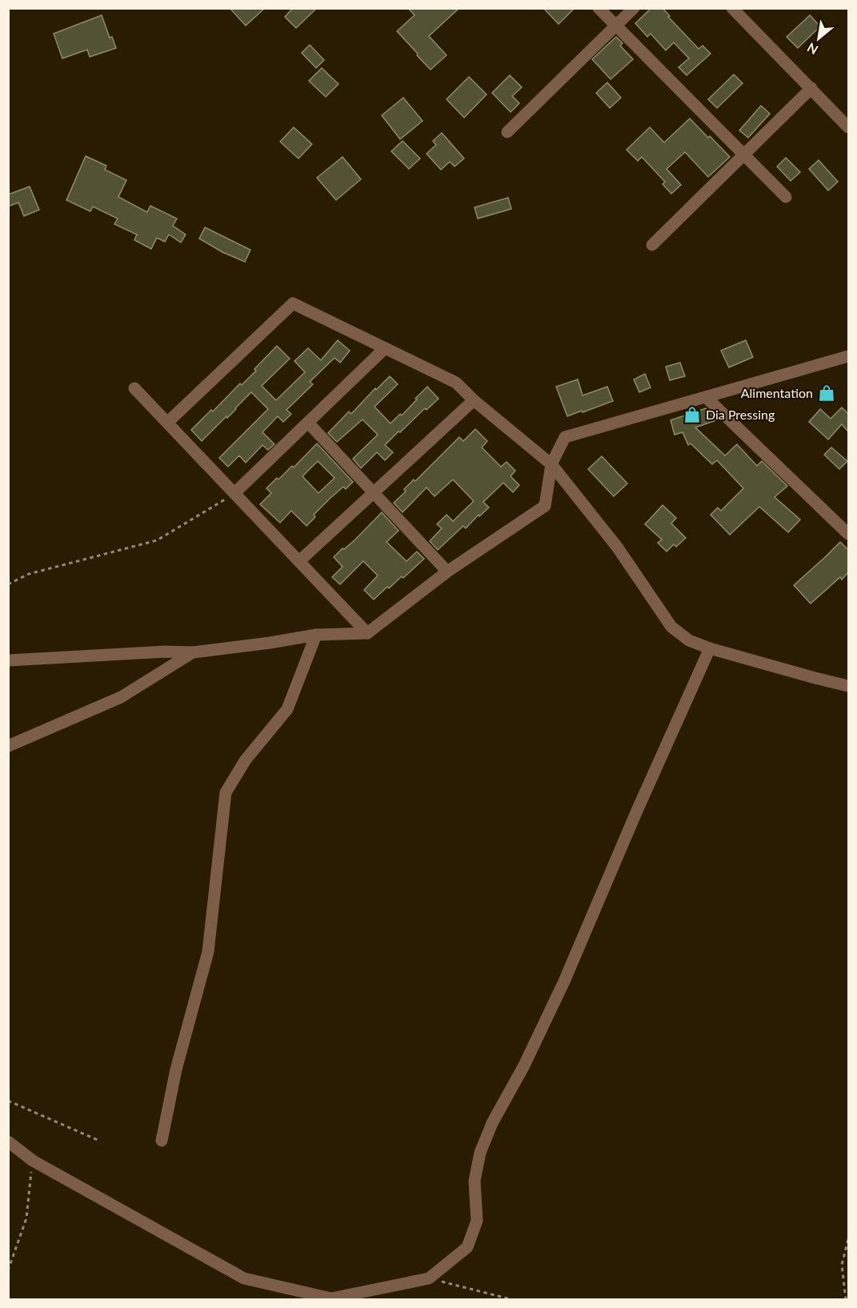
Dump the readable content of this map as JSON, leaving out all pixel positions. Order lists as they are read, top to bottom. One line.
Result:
{"places":{"shop":["Alimentation","Dia Pressing"]},"north":"bottom left"}
